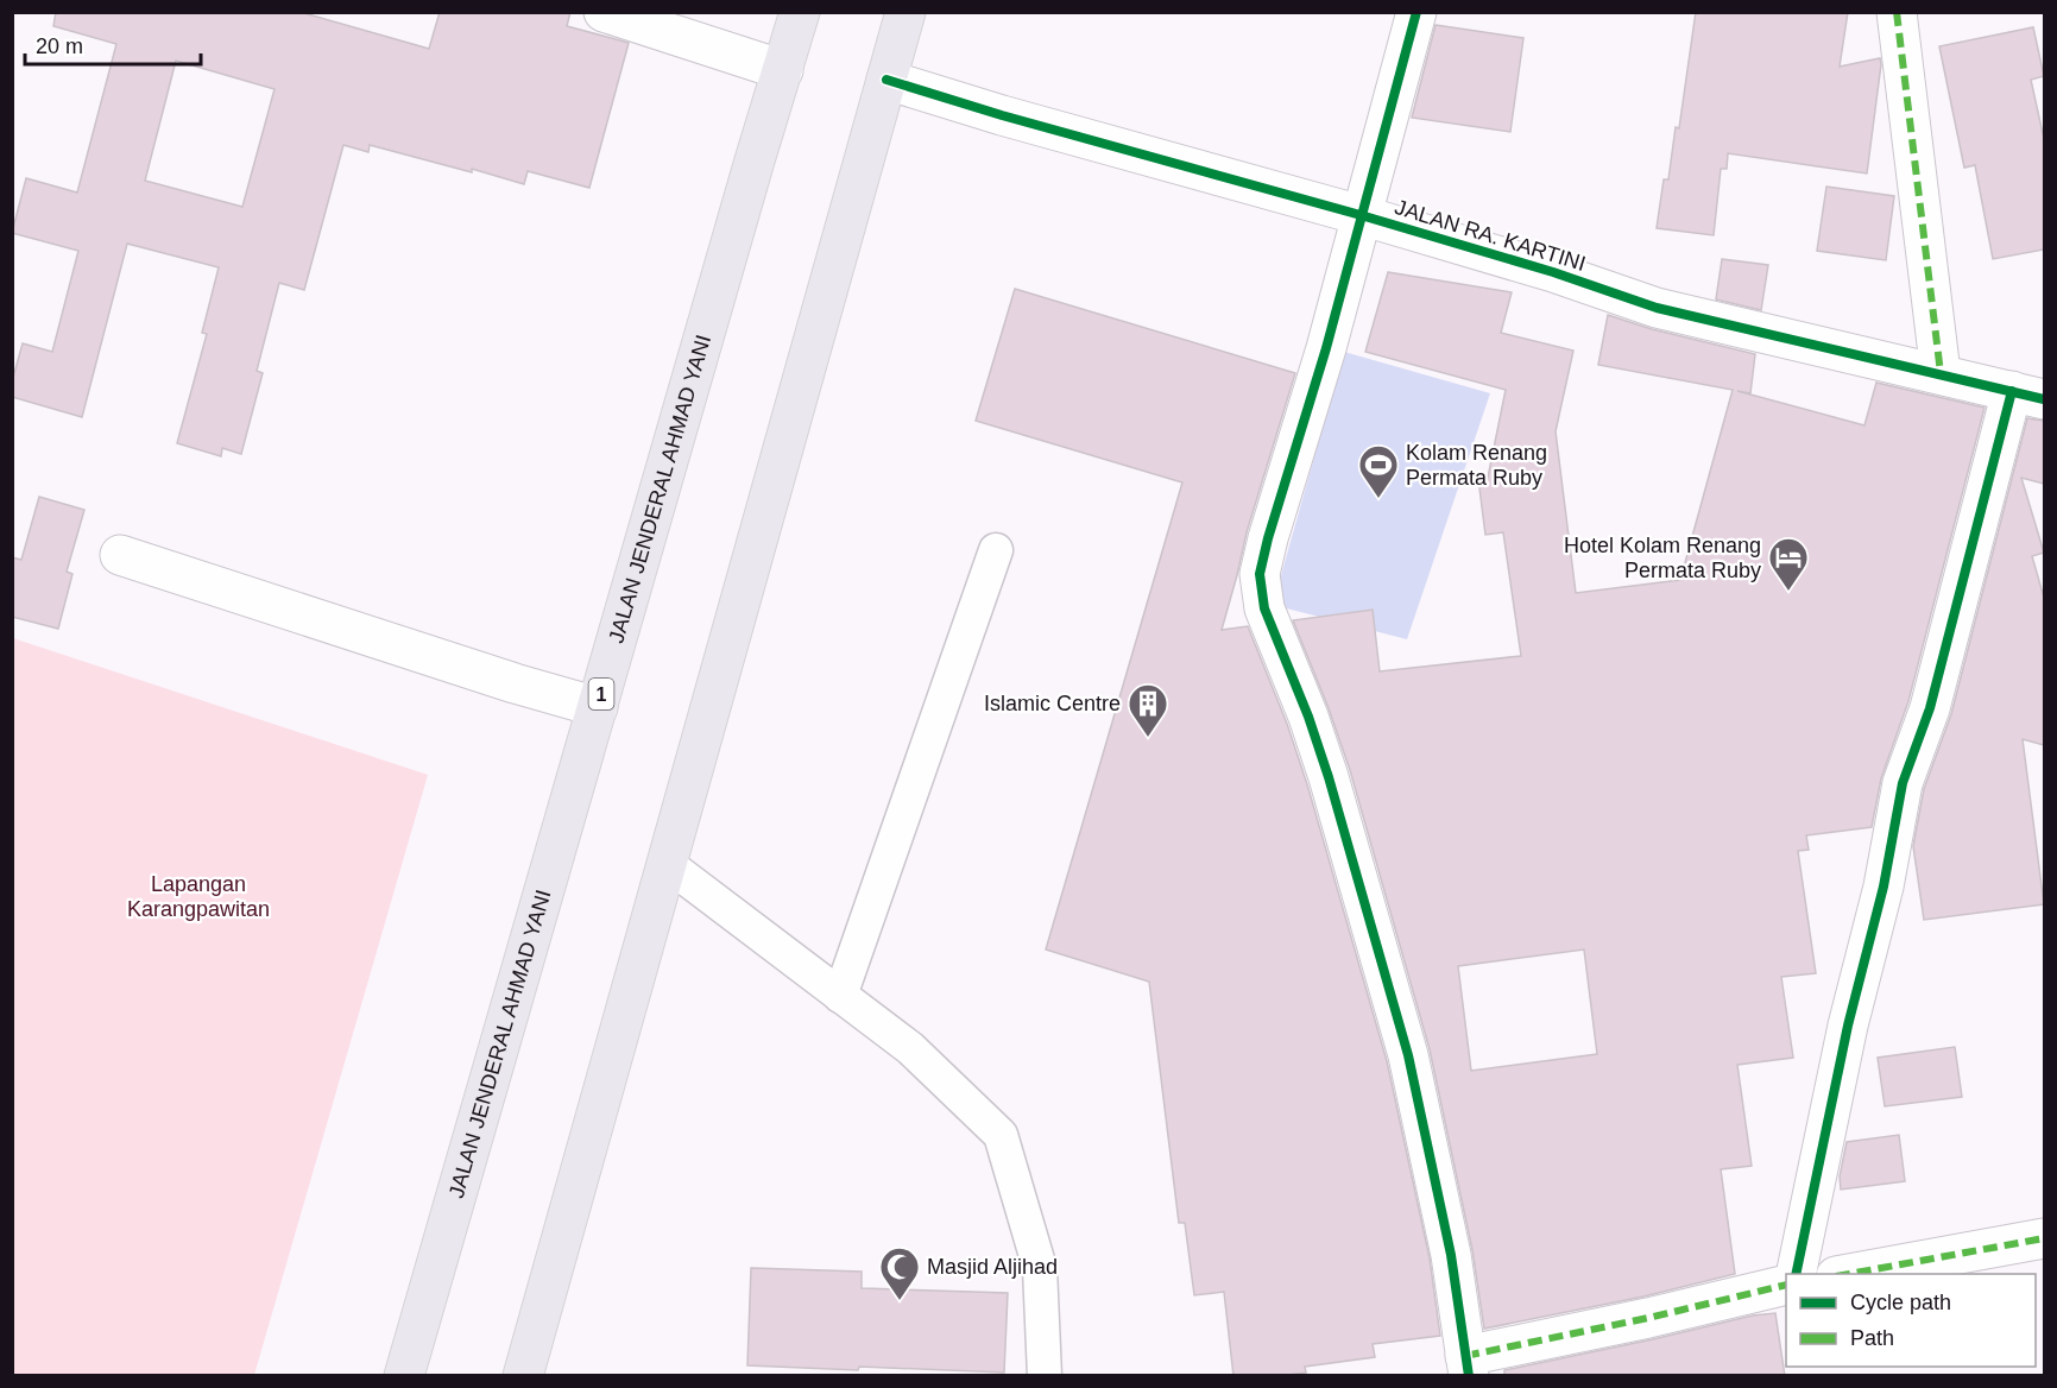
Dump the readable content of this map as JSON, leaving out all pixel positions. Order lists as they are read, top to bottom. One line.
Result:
{"streets":{"main road":["JALAN JENDERAL AHMAD YANI","1"],"street":["JALAN RA. KARTINI"]},"parks":["Lapangan Karangpawitan"],"places":{"sports":["Kolam Renang Permata Ruby"],"hotel":["Hotel Kolam Renang Permata Ruby"],"building":["Islamic Centre"],"mosque":["Masjid Aljihad"]},"legend":["Cycle path","Path"],"scale_bar":"20 m"}
